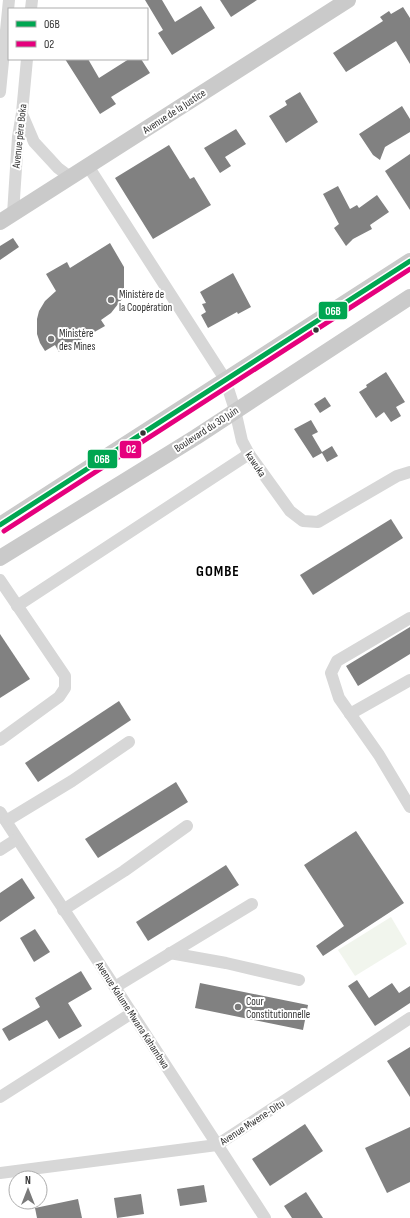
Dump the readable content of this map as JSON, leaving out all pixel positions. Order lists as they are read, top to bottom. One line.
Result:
{"streets":{"main road":["Avenue de la Justice","Boulevard du 30 Juin"],"street":["Avenue père Boka","kawuka","Avenue Kalume Mwana Kahambwa","Avenue Mwene-Ditu"]},"crossings":[["Avenue de la Justice","Avenue père Boka"],["Avenue de la Justice","kawuka"],["Boulevard du 30 Juin","kawuka"],["Avenue Kalume Mwana Kahambwa","Avenue Mwene-Ditu"]],"districts":["GOMBE"],"places":["Ministère de la Coopération","Ministère des Mines","Cour Constitutionnelle"],"lines":["transit line 06B","transit line 02"],"legend":["06B","02"],"north":"top"}
